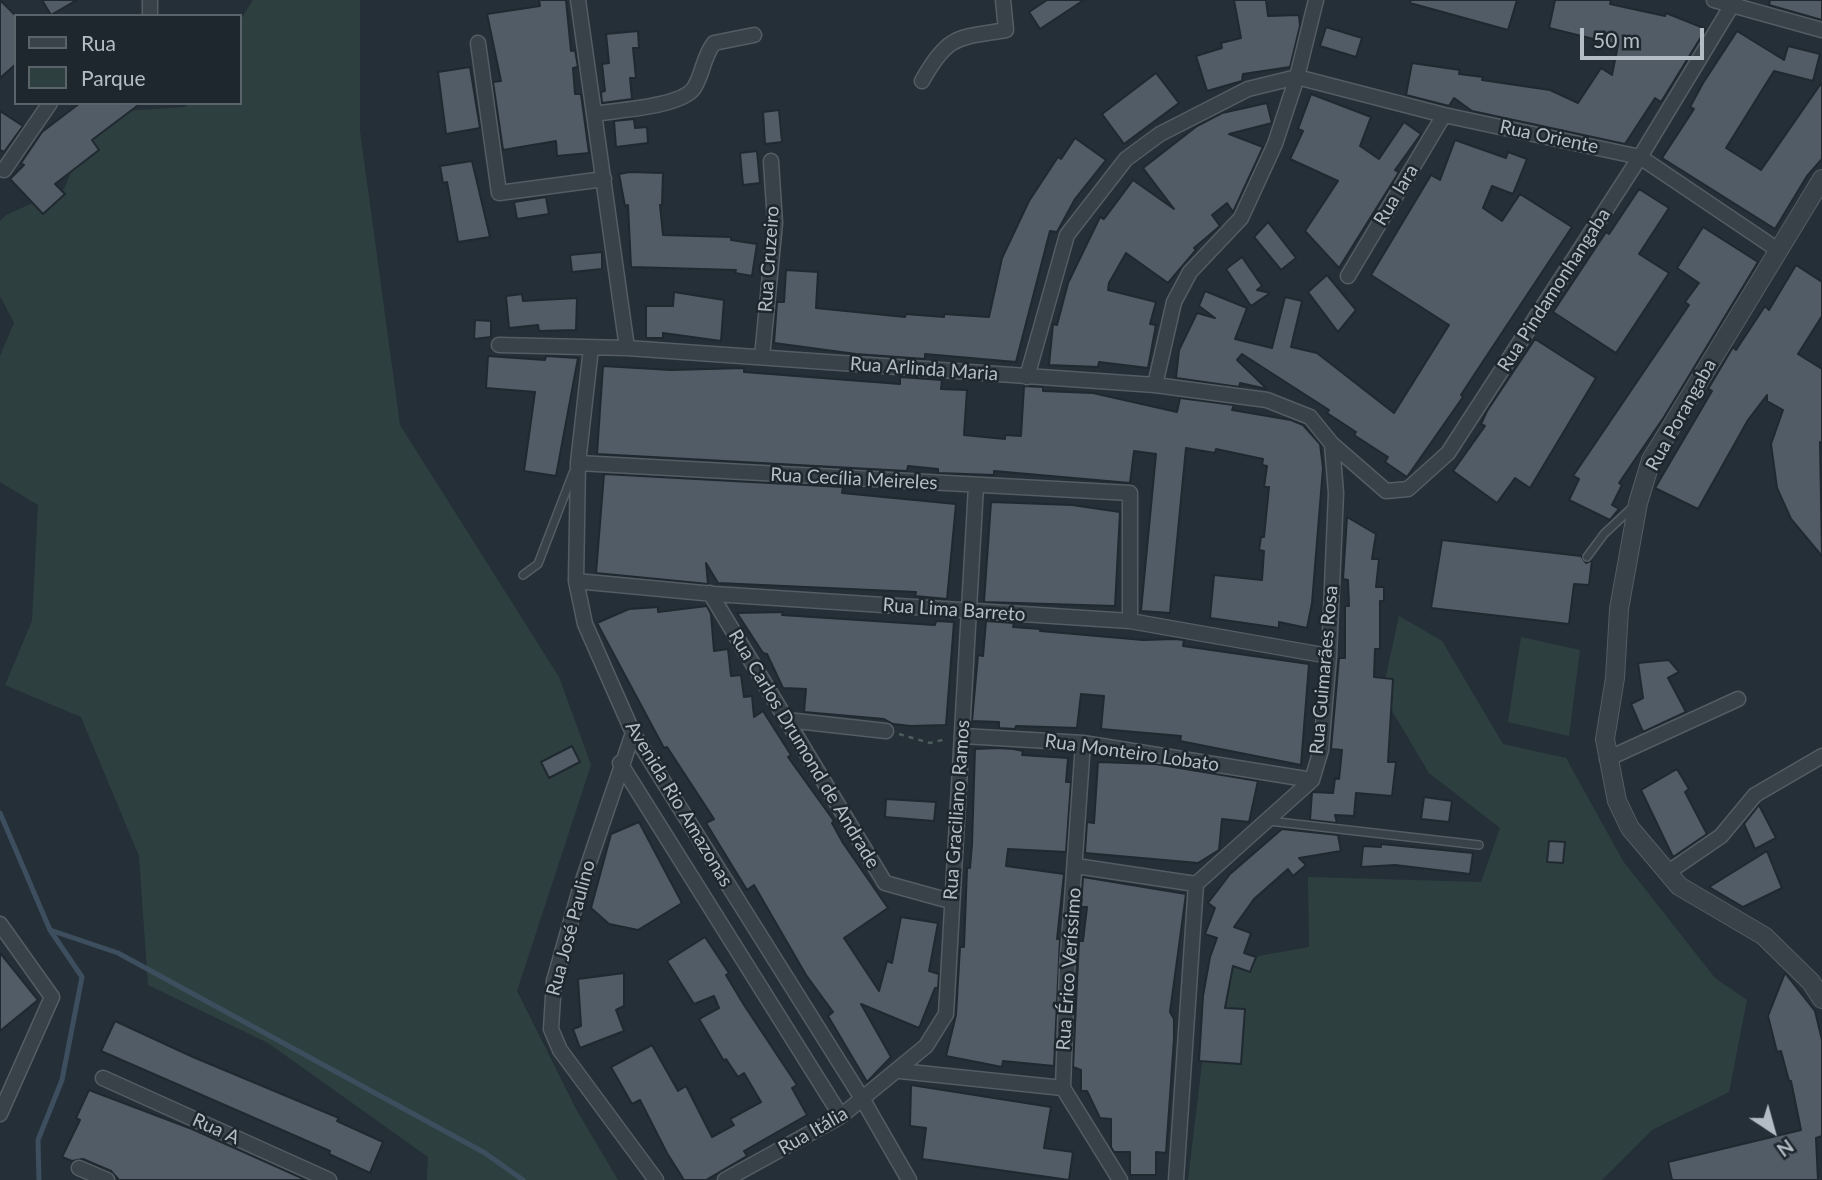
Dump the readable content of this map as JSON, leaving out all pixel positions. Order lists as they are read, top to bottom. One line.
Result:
{"streets":{"street":["Rua Oriente","Rua Iara","Rua Cruzeiro","Rua Pindamonhangaba","Rua Arlinda Maria","Rua Porangaba","Rua Cecília Meireles","Rua Lima Barreto","Rua Guimarães Rosa","Rua Carlos Drumond de Andrade","Rua Monteiro Lobato","Avenida Rio Amazonas","Rua Graciliano Ramos","Rua José Paulino","Rua Érico Veríssimo","Rua A","Rua Itália"]},"crossings":[["Rua Oriente","Rua Iara"],["Rua Oriente","Rua Pindamonhangaba"],["Rua Oriente","Rua Porangaba"],["Rua Cruzeiro","Rua Arlinda Maria"],["Rua Pindamonhangaba","Rua Arlinda Maria"],["Rua Pindamonhangaba","Rua Guimarães Rosa"],["Rua Arlinda Maria","Rua Guimarães Rosa"],["Rua Arlinda Maria","Avenida Rio Amazonas"],["Rua Cecília Meireles","Rua Lima Barreto"],["Rua Cecília Meireles","Avenida Rio Amazonas"],["Rua Cecília Meireles","Rua Graciliano Ramos"],["Rua Lima Barreto","Rua Guimarães Rosa"],["Rua Lima Barreto","Rua Carlos Drumond de Andrade"],["Rua Lima Barreto","Avenida Rio Amazonas"],["Rua Lima Barreto","Rua Graciliano Ramos"],["Rua Guimarães Rosa","Rua Monteiro Lobato"],["Rua Carlos Drumond de Andrade","Rua Graciliano Ramos"],["Rua Monteiro Lobato","Rua Graciliano Ramos"],["Rua Monteiro Lobato","Rua Érico Veríssimo"],["Avenida Rio Amazonas","Rua Graciliano Ramos"],["Avenida Rio Amazonas","Rua José Paulino"],["Avenida Rio Amazonas","Rua Itália"],["Rua Graciliano Ramos","Rua Itália"]],"legend":["Rua","Parque"],"scale_bar":"50 m","north":"bottom right"}
